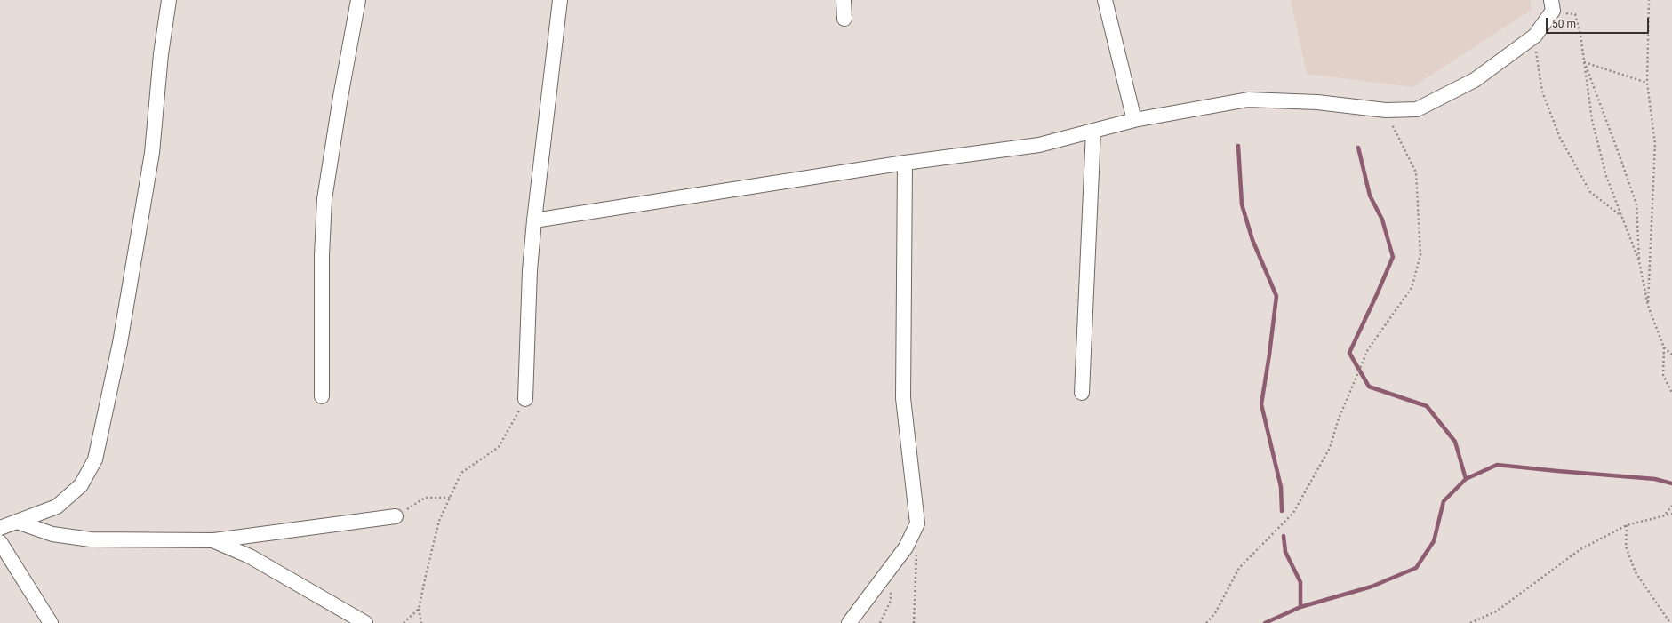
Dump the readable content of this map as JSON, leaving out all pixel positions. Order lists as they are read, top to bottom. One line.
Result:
{"scale_bar":"50 m"}
